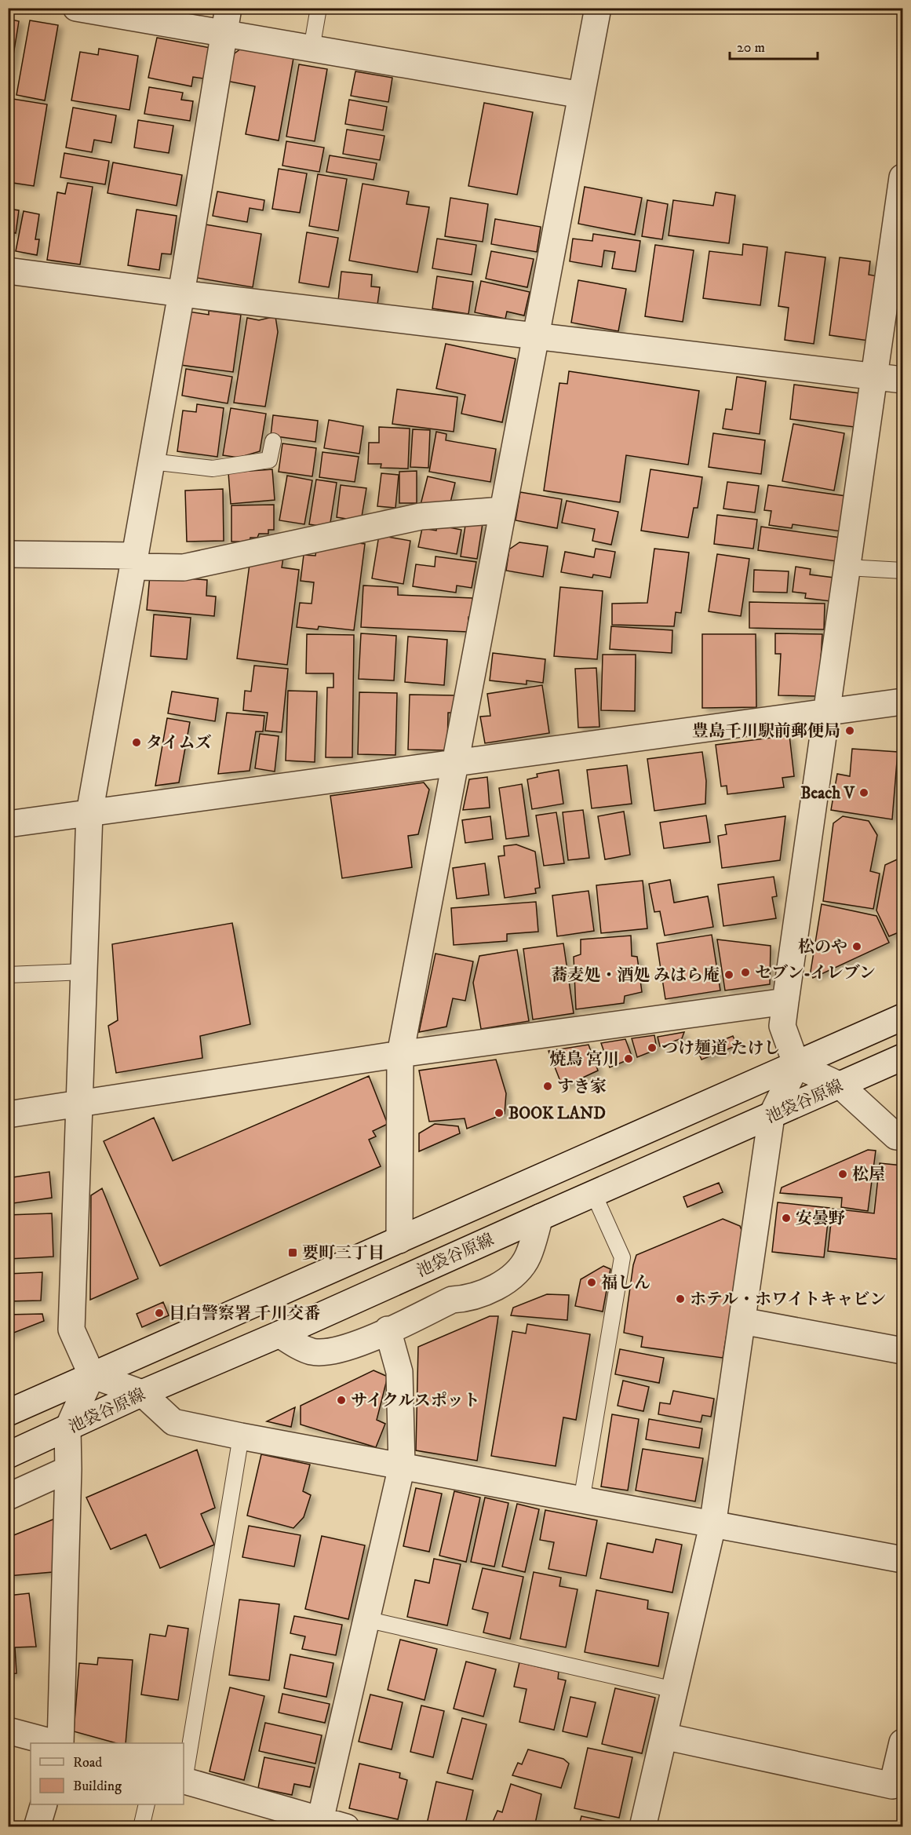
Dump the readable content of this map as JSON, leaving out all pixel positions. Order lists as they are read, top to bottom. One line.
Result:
{"streets":{"street":["池袋谷原線"]},"places":{"other":["豊島千川駅前郵便局","タイムズ","Beach V","松のや","セブン-イレブン","蕎麦処・酒処 みはら庵","つけ麺道 たけし","焼鳥 宮川","すき家","BOOK LAND","松屋","安曇野","福しん","ホテル・ホワイトキャビン","目白警察署 千川交番","サイクルスポット"],"transit":["要町三丁目"]},"legend":["Road","Building"],"scale_bar":"20 m"}
